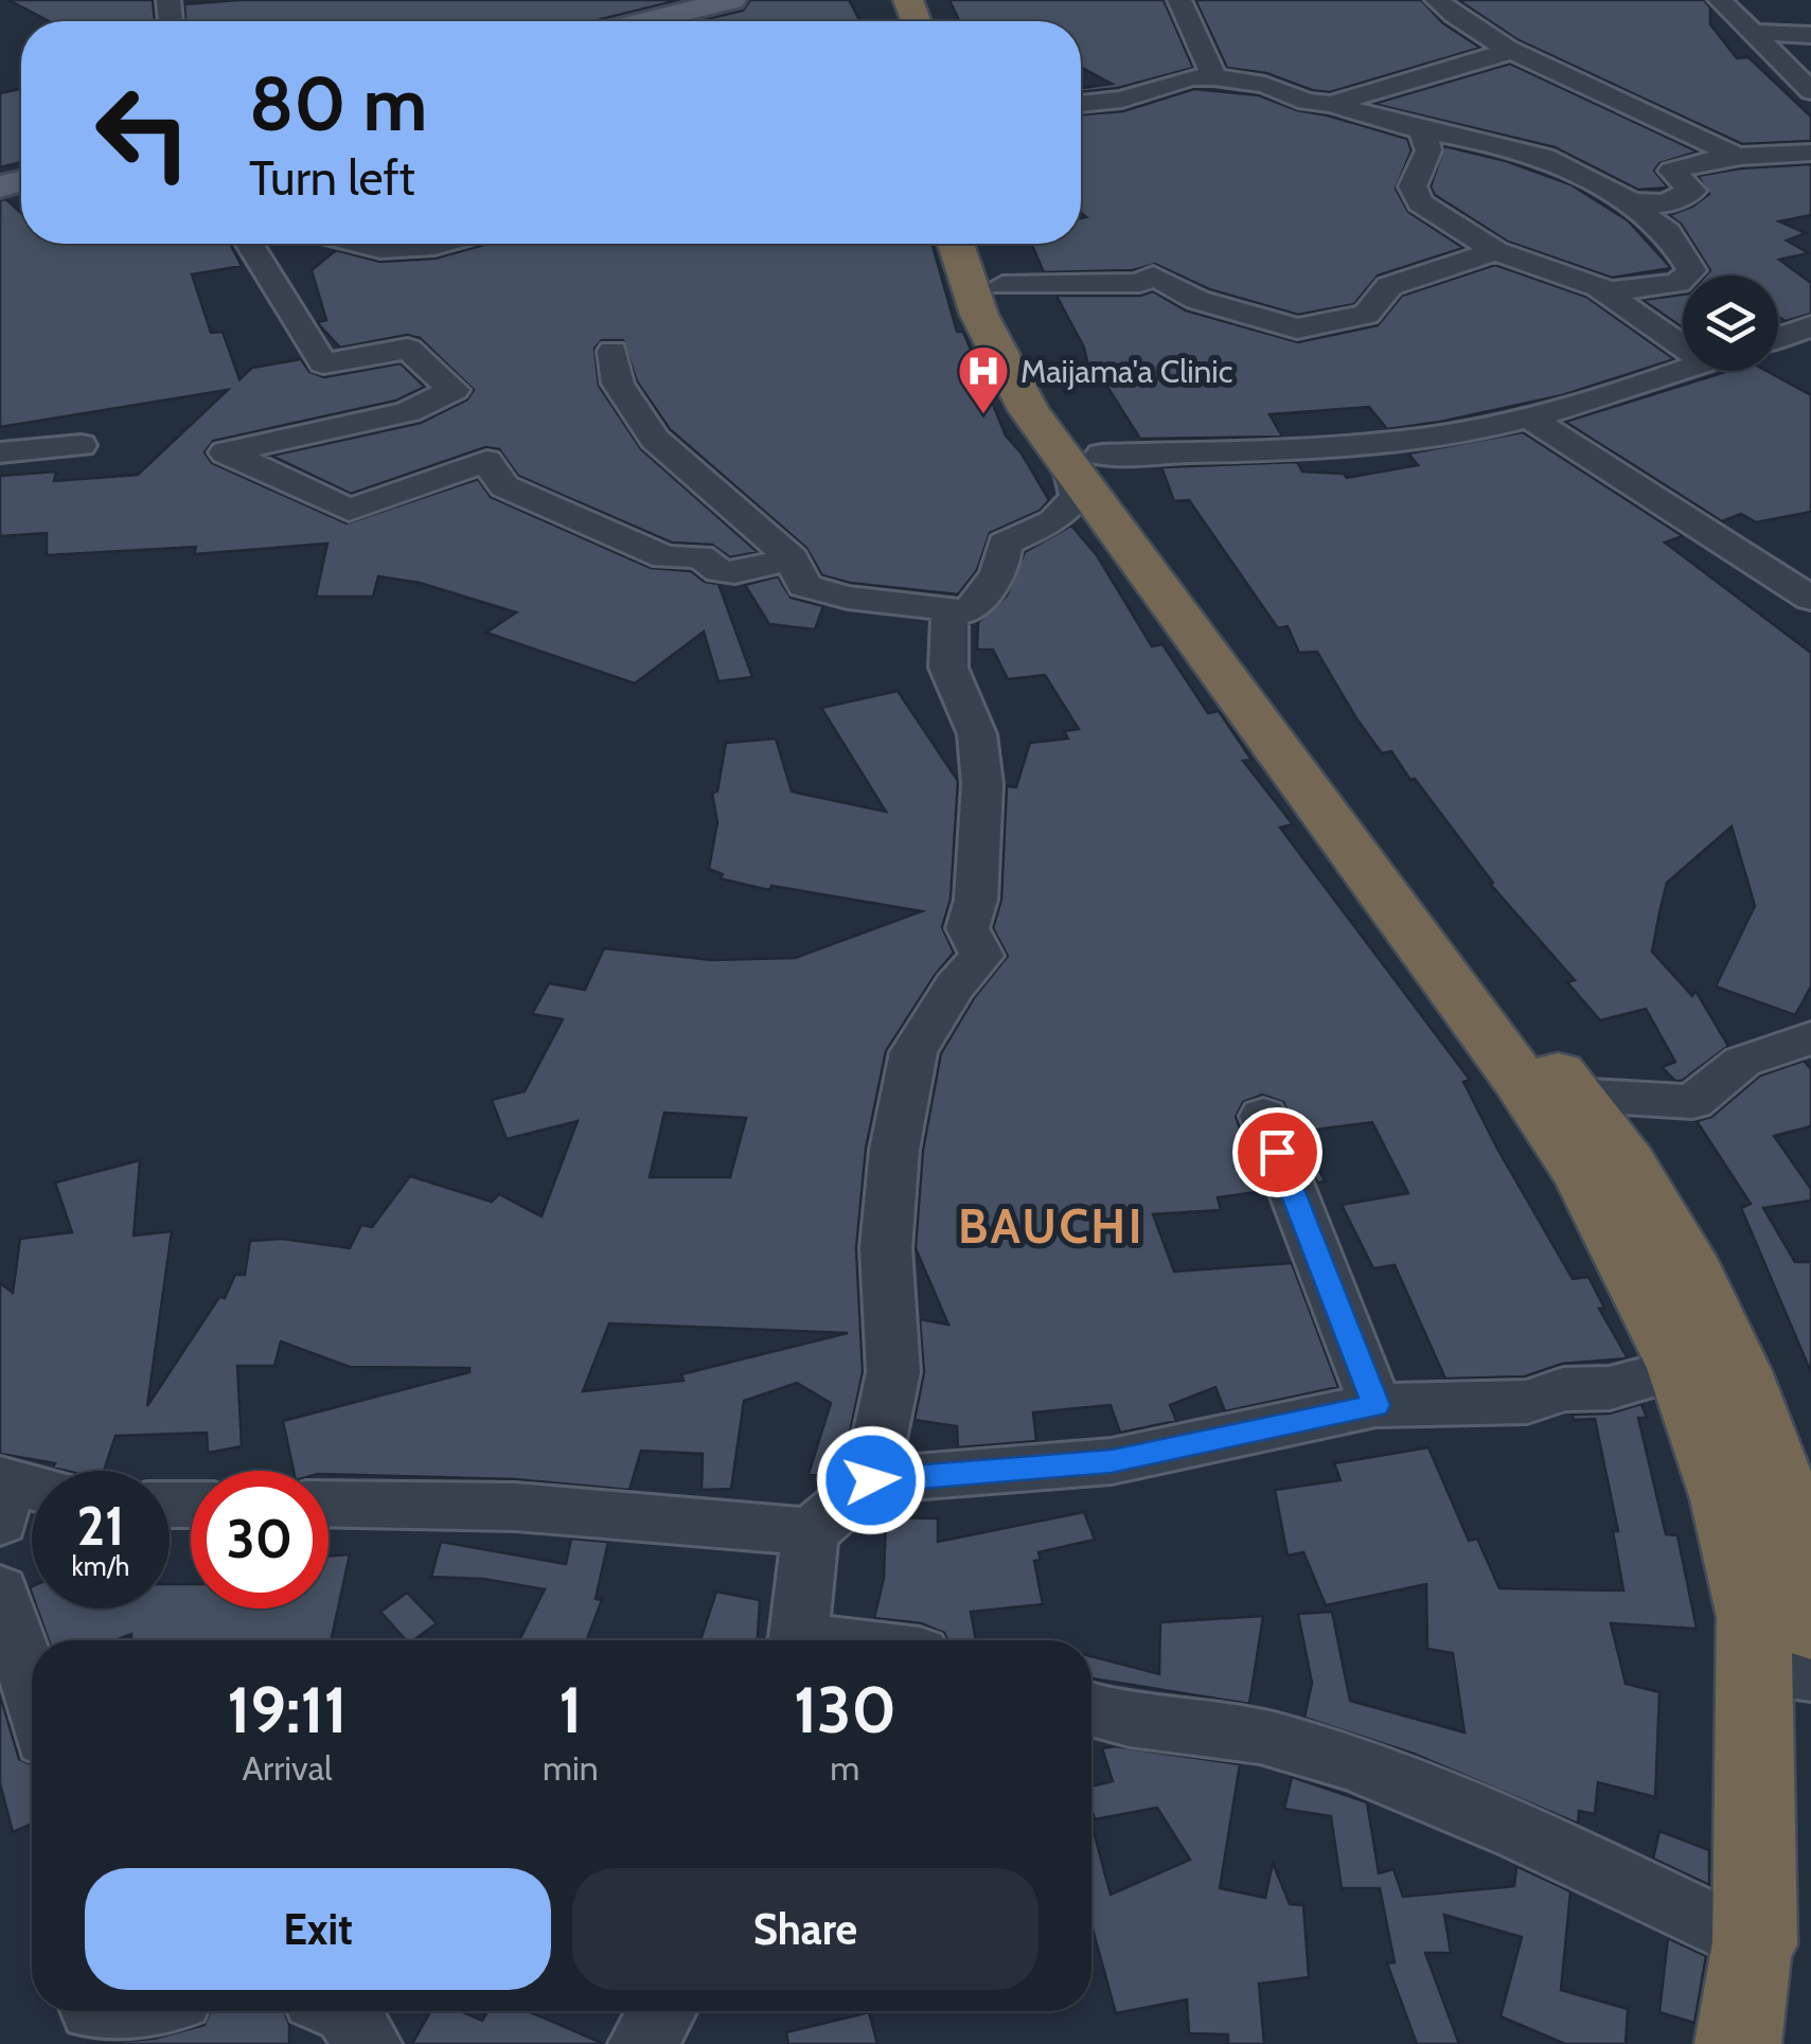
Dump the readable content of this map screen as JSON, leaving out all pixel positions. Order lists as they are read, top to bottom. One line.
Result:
{"districts":["BAUCHI"],"places":{"hospital":["Maijama'a Clinic"]},"page":{"turn":["80 m","Turn left"],"speed":"21 km/h","limit":"30","eta":["19:11","Arrival","1","min","130","m"],"buttons":["Exit","Share"]}}
